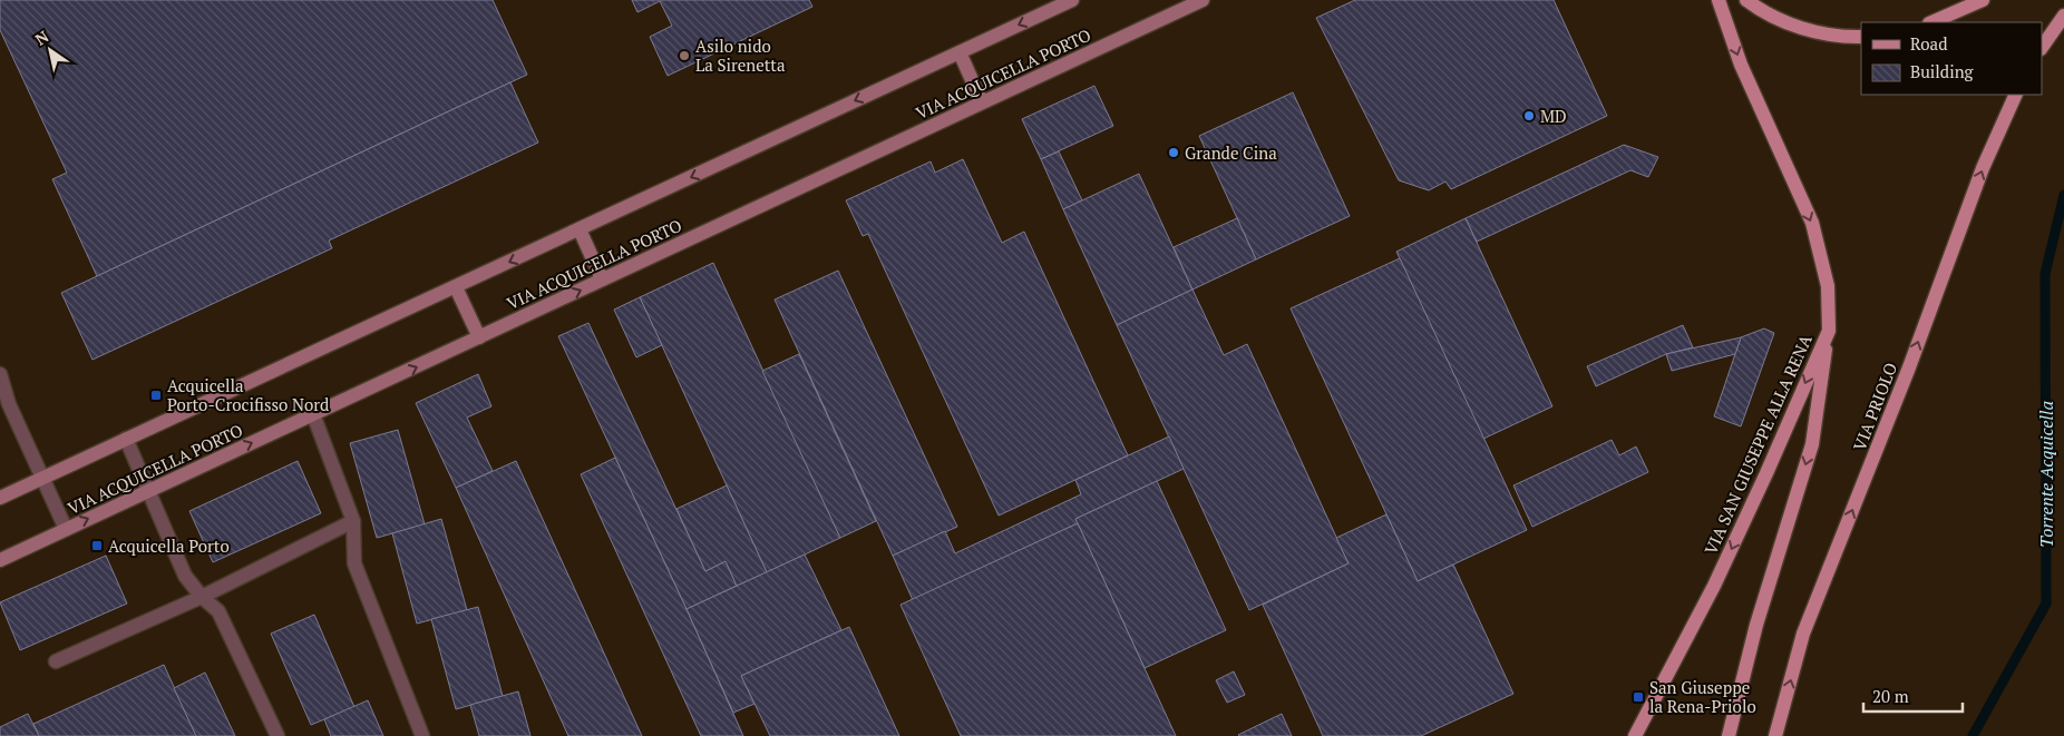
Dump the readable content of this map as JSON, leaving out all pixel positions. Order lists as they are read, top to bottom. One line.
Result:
{"streets":{"main road":["VIA ACQUICELLA PORTO","VIA PRIOLO","VIA SAN GIUSEPPE ALLA RENA"]},"water":["Torrente Acquicella"],"places":{"other":["Asilo nido La Sirenetta","MD","Grande Cina"],"transit":["Acquicella Porto-Crocifisso Nord","Acquicella Porto","San Giuseppe la Rena-Priolo"]},"legend":["Road","Building"],"scale_bar":"20 m","north":"top left"}
